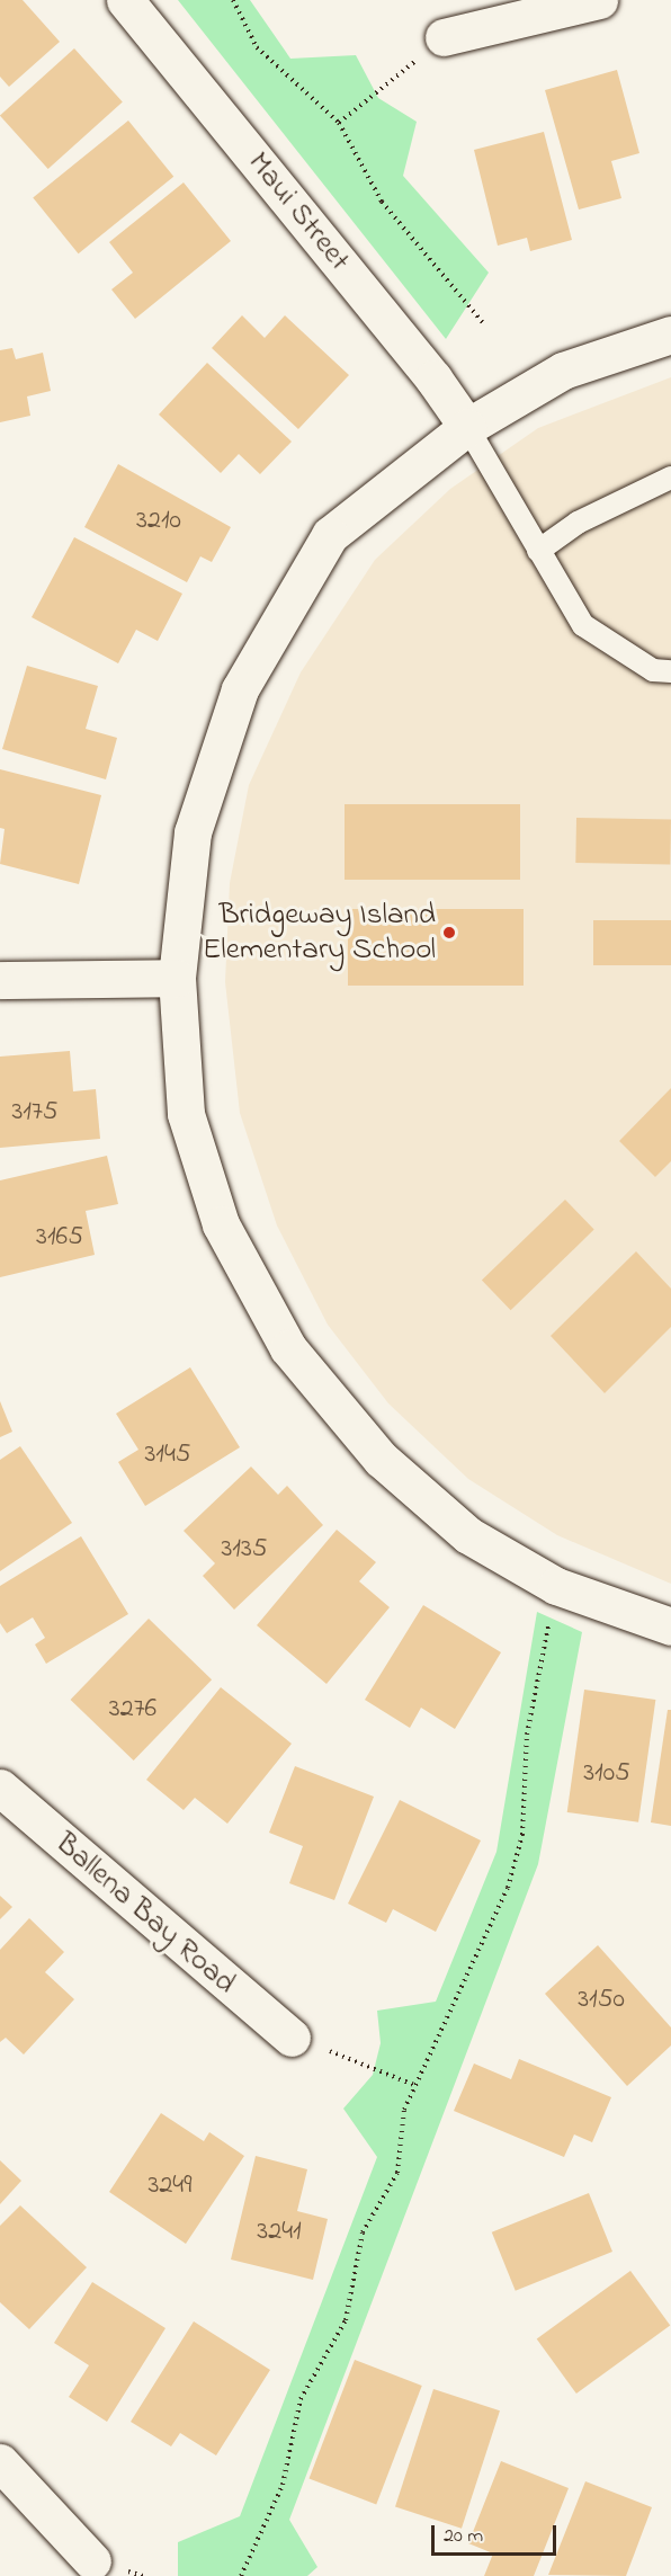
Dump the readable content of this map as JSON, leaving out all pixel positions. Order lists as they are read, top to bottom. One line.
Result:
{"streets":{"street":["Maui Street","Ballena Bay Road"]},"places":["Bridgeway Island Elementary School"],"house_numbers":["3210","3175","3165","3145","3135","3276","3105","3150","3249","3241"],"scale_bar":"20 m"}
